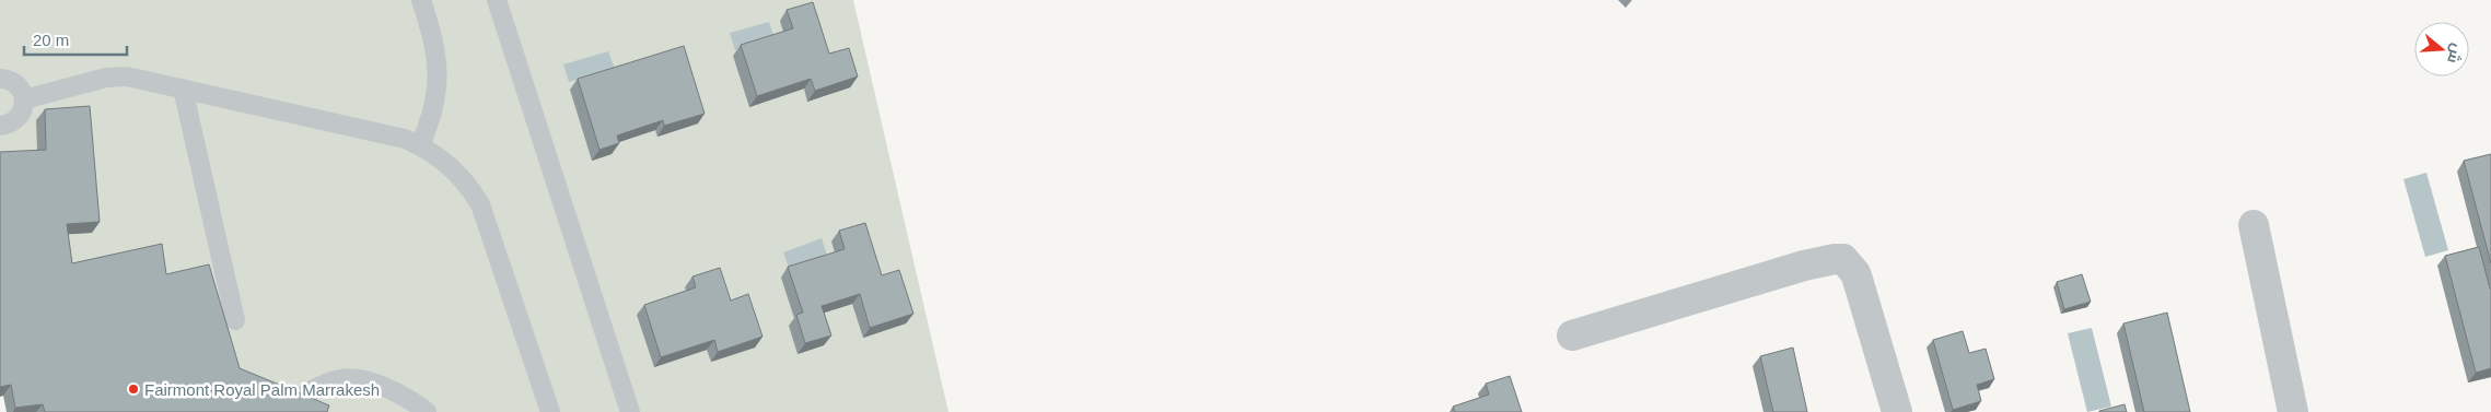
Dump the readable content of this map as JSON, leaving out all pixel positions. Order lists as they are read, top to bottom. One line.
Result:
{"places":["Fairmont Royal Palm Marrakesh"],"scale_bar":"20 m","north":"right"}
